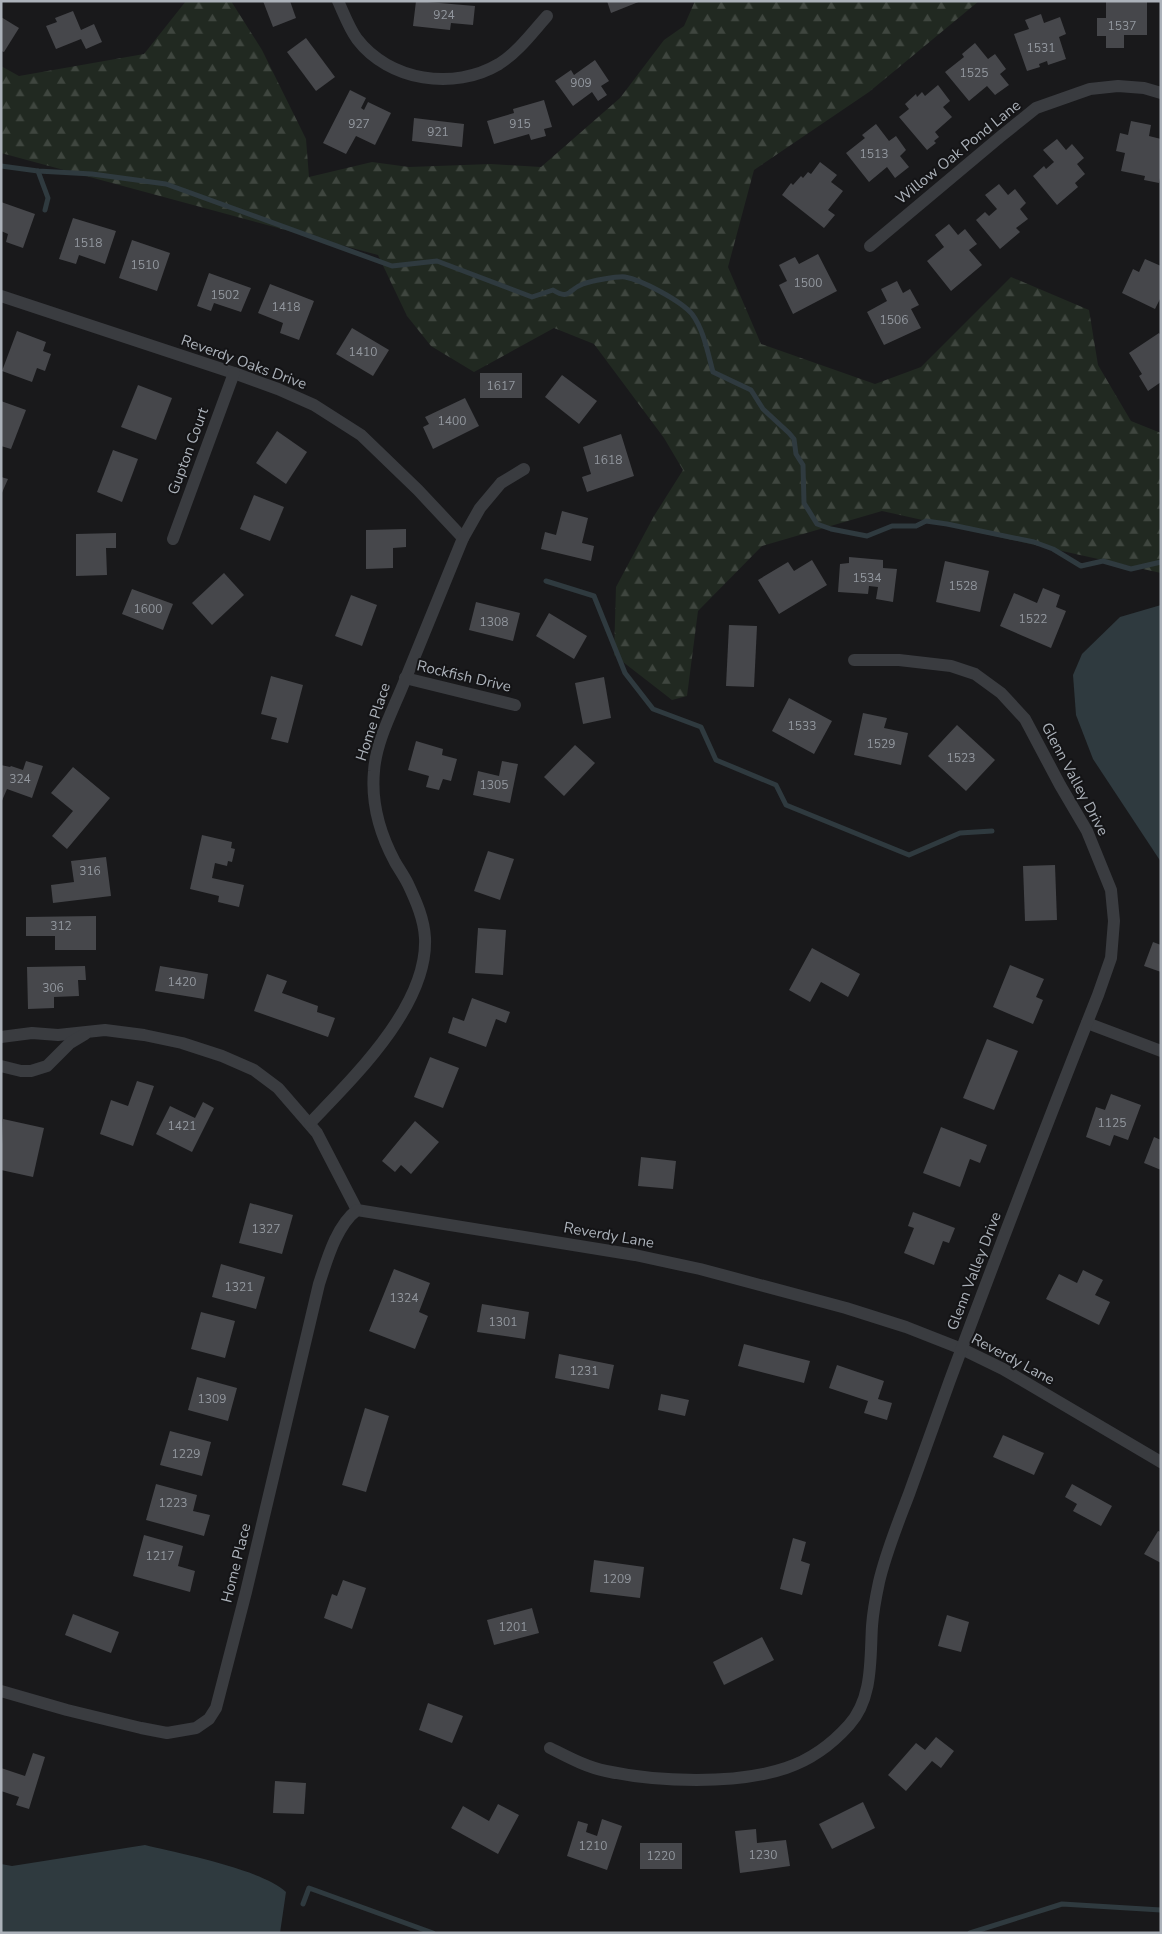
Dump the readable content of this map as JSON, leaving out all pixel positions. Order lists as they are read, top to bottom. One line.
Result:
{"streets":{"street":["Willow Oak Pond Lane","Reverdy Oaks Drive","Gupton Court","Rockfish Drive","Home Place","Glenn Valley Drive","Reverdy Lane"]},"crossings":[["Reverdy Oaks Drive","Gupton Court"],["Reverdy Oaks Drive","Home Place"],["Rockfish Drive","Home Place"],["Home Place","Reverdy Lane"],["Glenn Valley Drive","Reverdy Lane"]],"house_numbers":["924","1537","1531","1525","909","927","915","921","1513","1518","1510","1500","1502","1418","1506","1410","1617","1400","1618","1534","1528","1600","1522","1308","1533","1529","1523","324","1305","316","312","1420","306","1125","1421","1327","1321","1324","1301","1231","1309","1229","1223","1217","1209","1201","1210","1230","1220"]}
